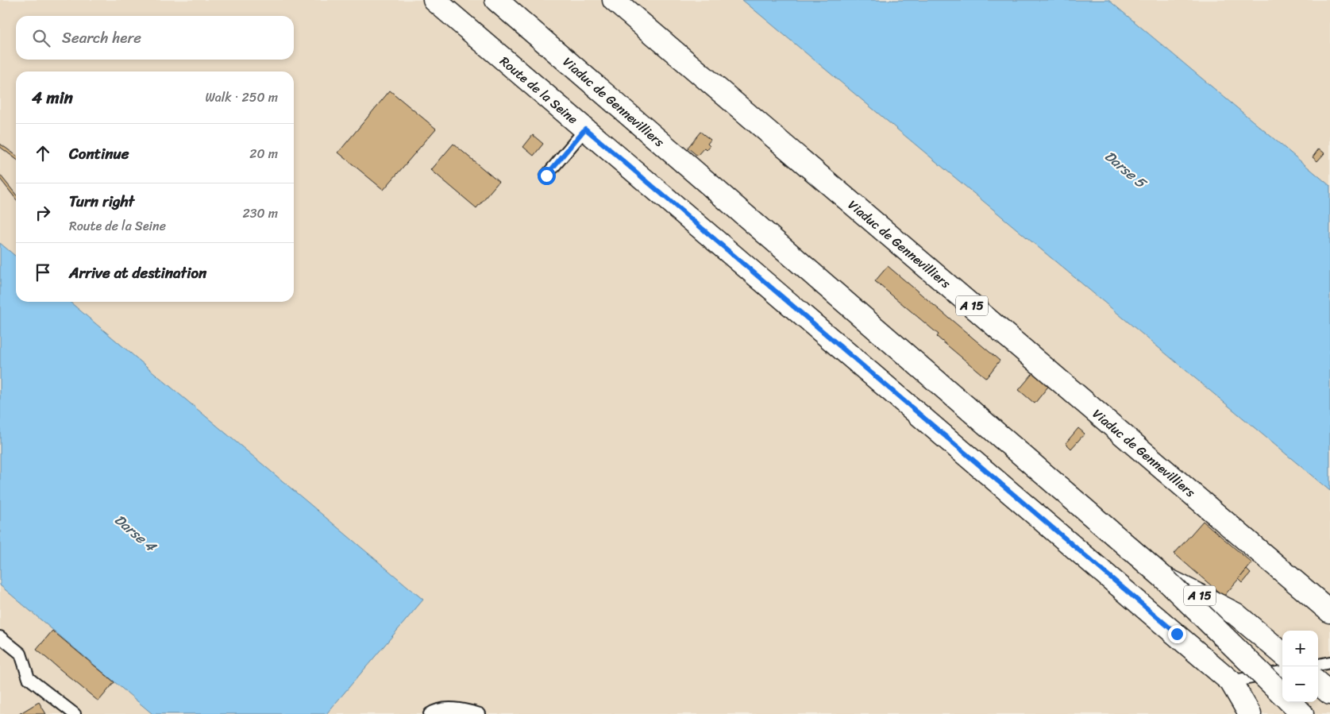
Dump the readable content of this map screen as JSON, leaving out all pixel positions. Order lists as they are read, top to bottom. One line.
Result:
{"streets":{"main road":["Route de la Seine","Viaduc de Gennevilliers","A 15"]},"crossings":[["Viaduc de Gennevilliers","A 15"]],"water":["Darse 5","Darse 4"],"page":{"search":"Search here","heading":["4 min","Walk · 250 m"],"list":[["Continue","20 m"],["Turn right","Route de la Seine","230 m"],"Arrive at destination"],"map_buttons":["+","−"]}}
